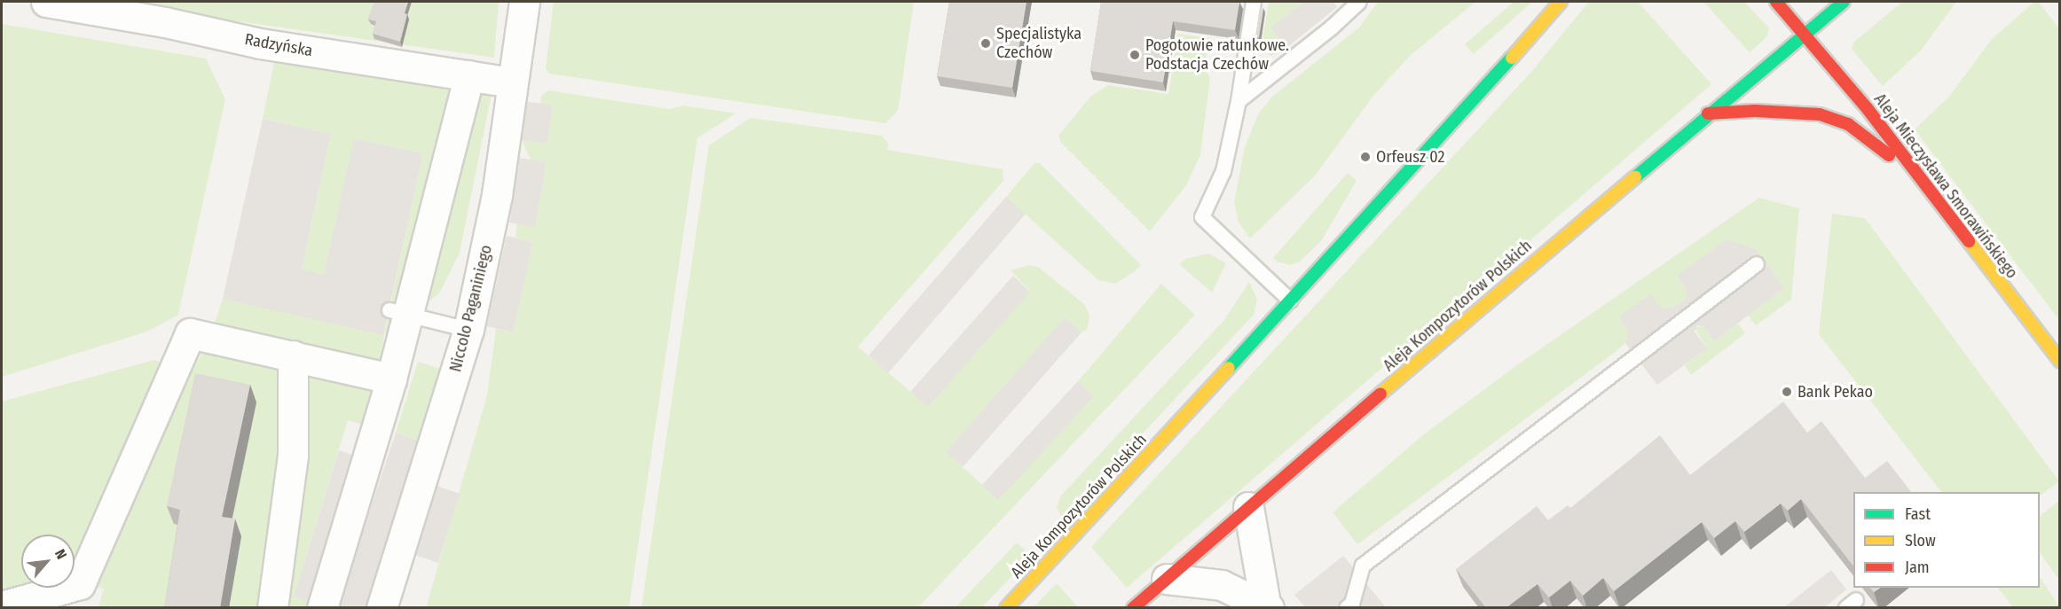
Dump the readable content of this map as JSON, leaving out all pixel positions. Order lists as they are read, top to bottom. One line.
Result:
{"streets":{"street":["Radzyńska","Aleja Mieczysława Smorawińskiego","Aleja Kompozytorów Polskich","Niccolo Paganiniego"]},"crossings":[["Radzyńska","Niccolo Paganiniego"],["Aleja Mieczysława Smorawińskiego","Aleja Kompozytorów Polskich"]],"places":["Specjalistyka Czechów","Pogotowie ratunkowe. Podstacja Czechów","Orfeusz 02","Bank Pekao"],"legend":["Fast","Slow","Jam"],"north":"top right"}
